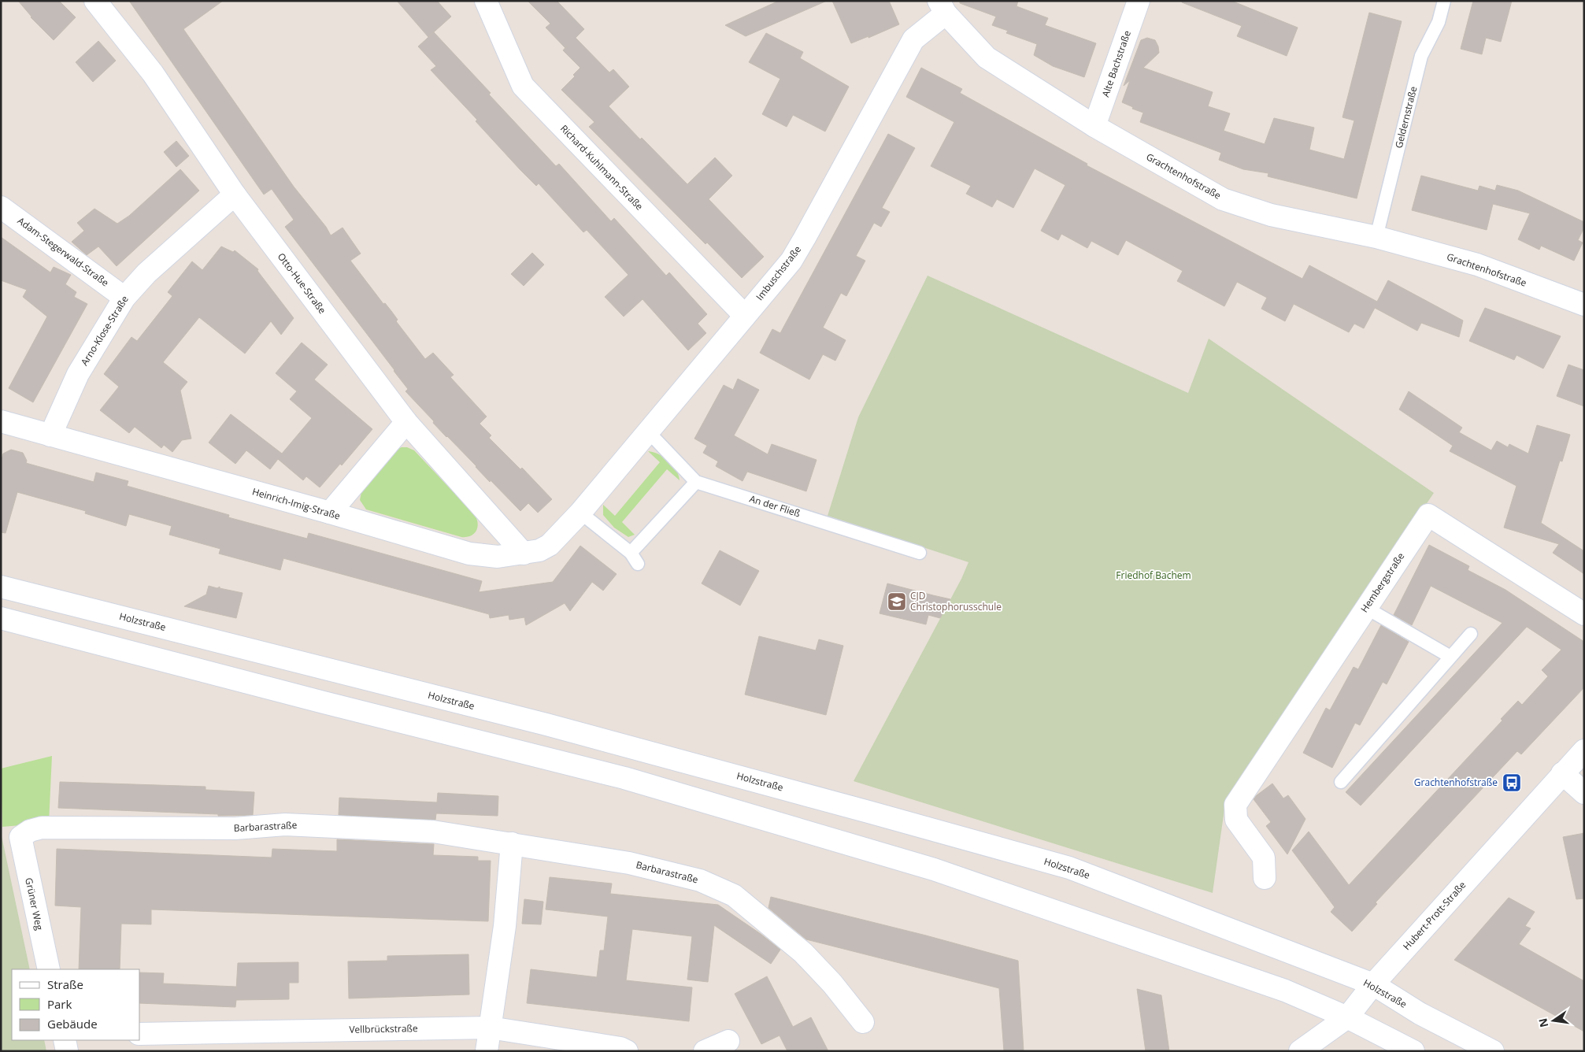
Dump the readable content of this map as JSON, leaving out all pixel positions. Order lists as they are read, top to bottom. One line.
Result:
{"streets":{"street":["Alte Bachstraße","Richard-Kuhlmann-Straße","Grachtenhofstraße","Adam-Stegerwald-Straße","Imbuschstraße","Otto-Hue-Straße","Arno-Klose-Straße","Heinrich-Imig-Straße","Hembergstraße","Holzstraße","Barbarastraße","Grüner Weg","Hubert-Prott-Straße","Vellbrückstraße"],"lane":["Geldernstraße","An der Fließ"]},"crossings":[["Alte Bachstraße","Grachtenhofstraße"],["Geldernstraße","Grachtenhofstraße"],["Richard-Kuhlmann-Straße","Imbuschstraße"],["Grachtenhofstraße","Imbuschstraße"],["Adam-Stegerwald-Straße","Arno-Klose-Straße"],["Imbuschstraße","Heinrich-Imig-Straße"],["Imbuschstraße","An der Fließ"],["Otto-Hue-Straße","Arno-Klose-Straße"],["Otto-Hue-Straße","Heinrich-Imig-Straße"],["Arno-Klose-Straße","Heinrich-Imig-Straße"],["Holzstraße","Hubert-Prott-Straße"],["Barbarastraße","Grüner Weg"]],"parks":["Friedhof Bachem"],"places":{"school or university":["CJD Christophorusschule"],"bus stop":["Grachtenhofstraße"]},"legend":["Straße","Park","Gebäude"],"north":"left"}
